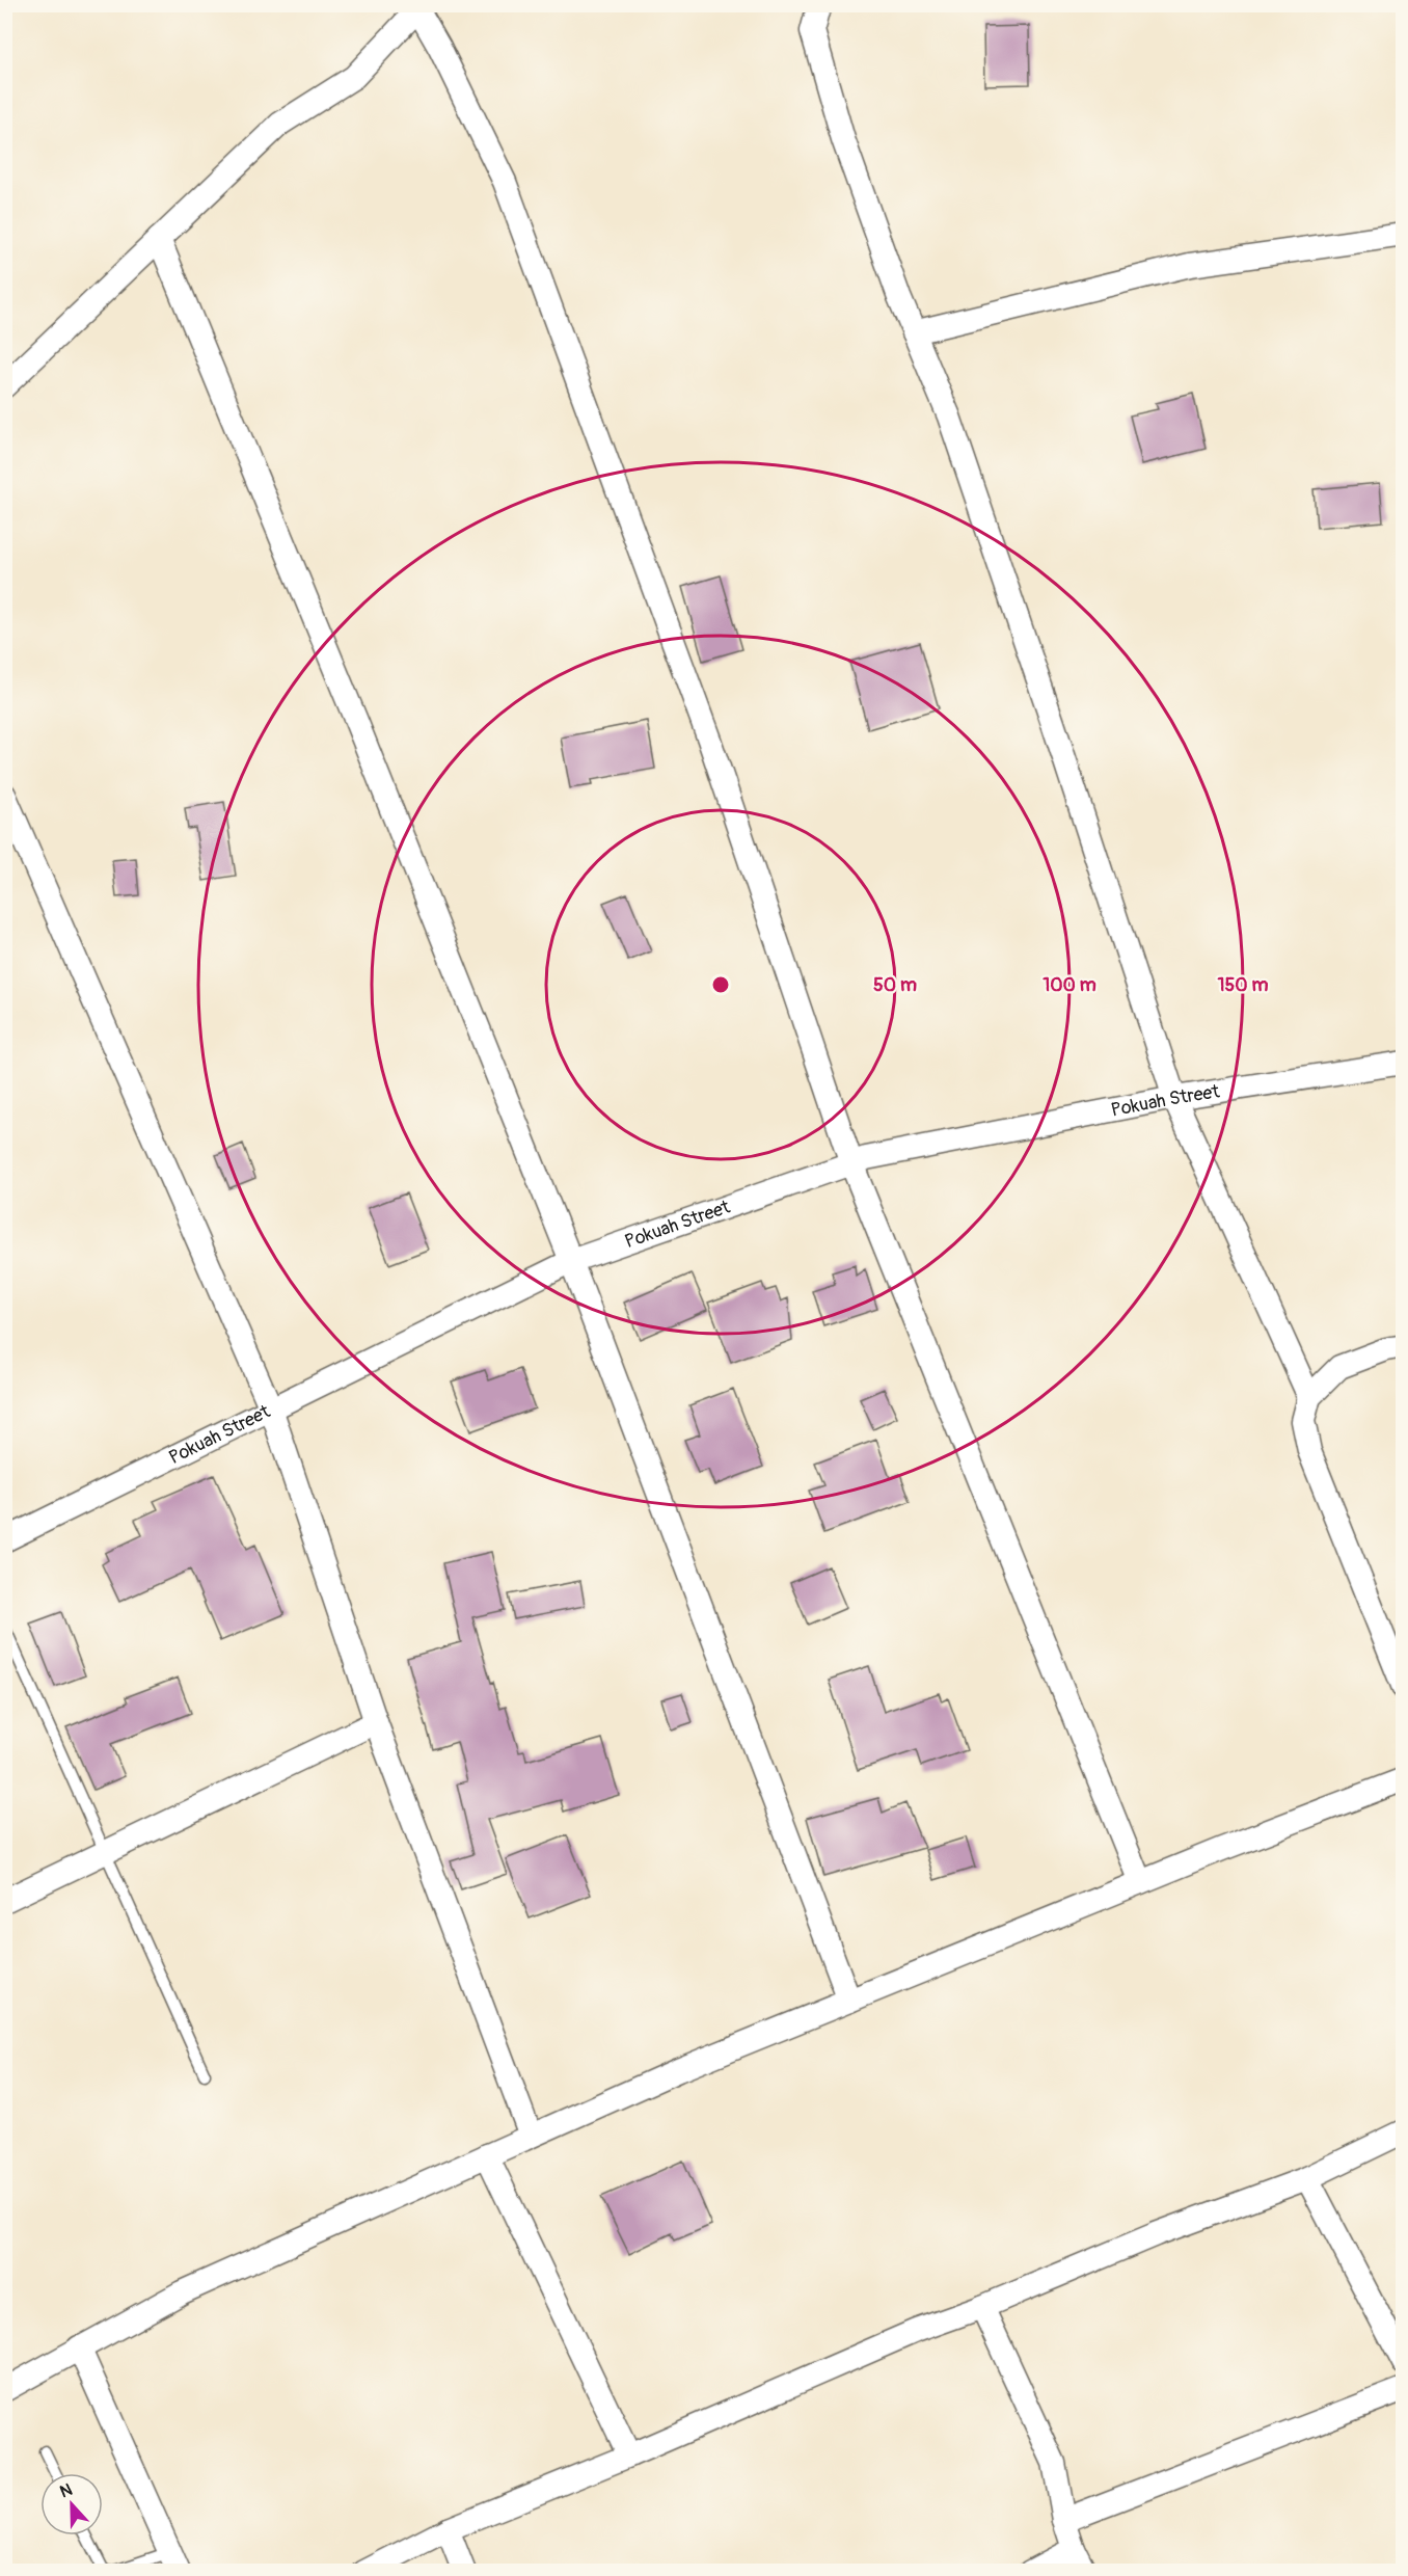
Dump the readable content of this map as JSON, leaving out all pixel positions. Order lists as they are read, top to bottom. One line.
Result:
{"streets":{"street":["Pokuah Street"]},"north":"top","rings":["50 m","100 m","150 m"]}
